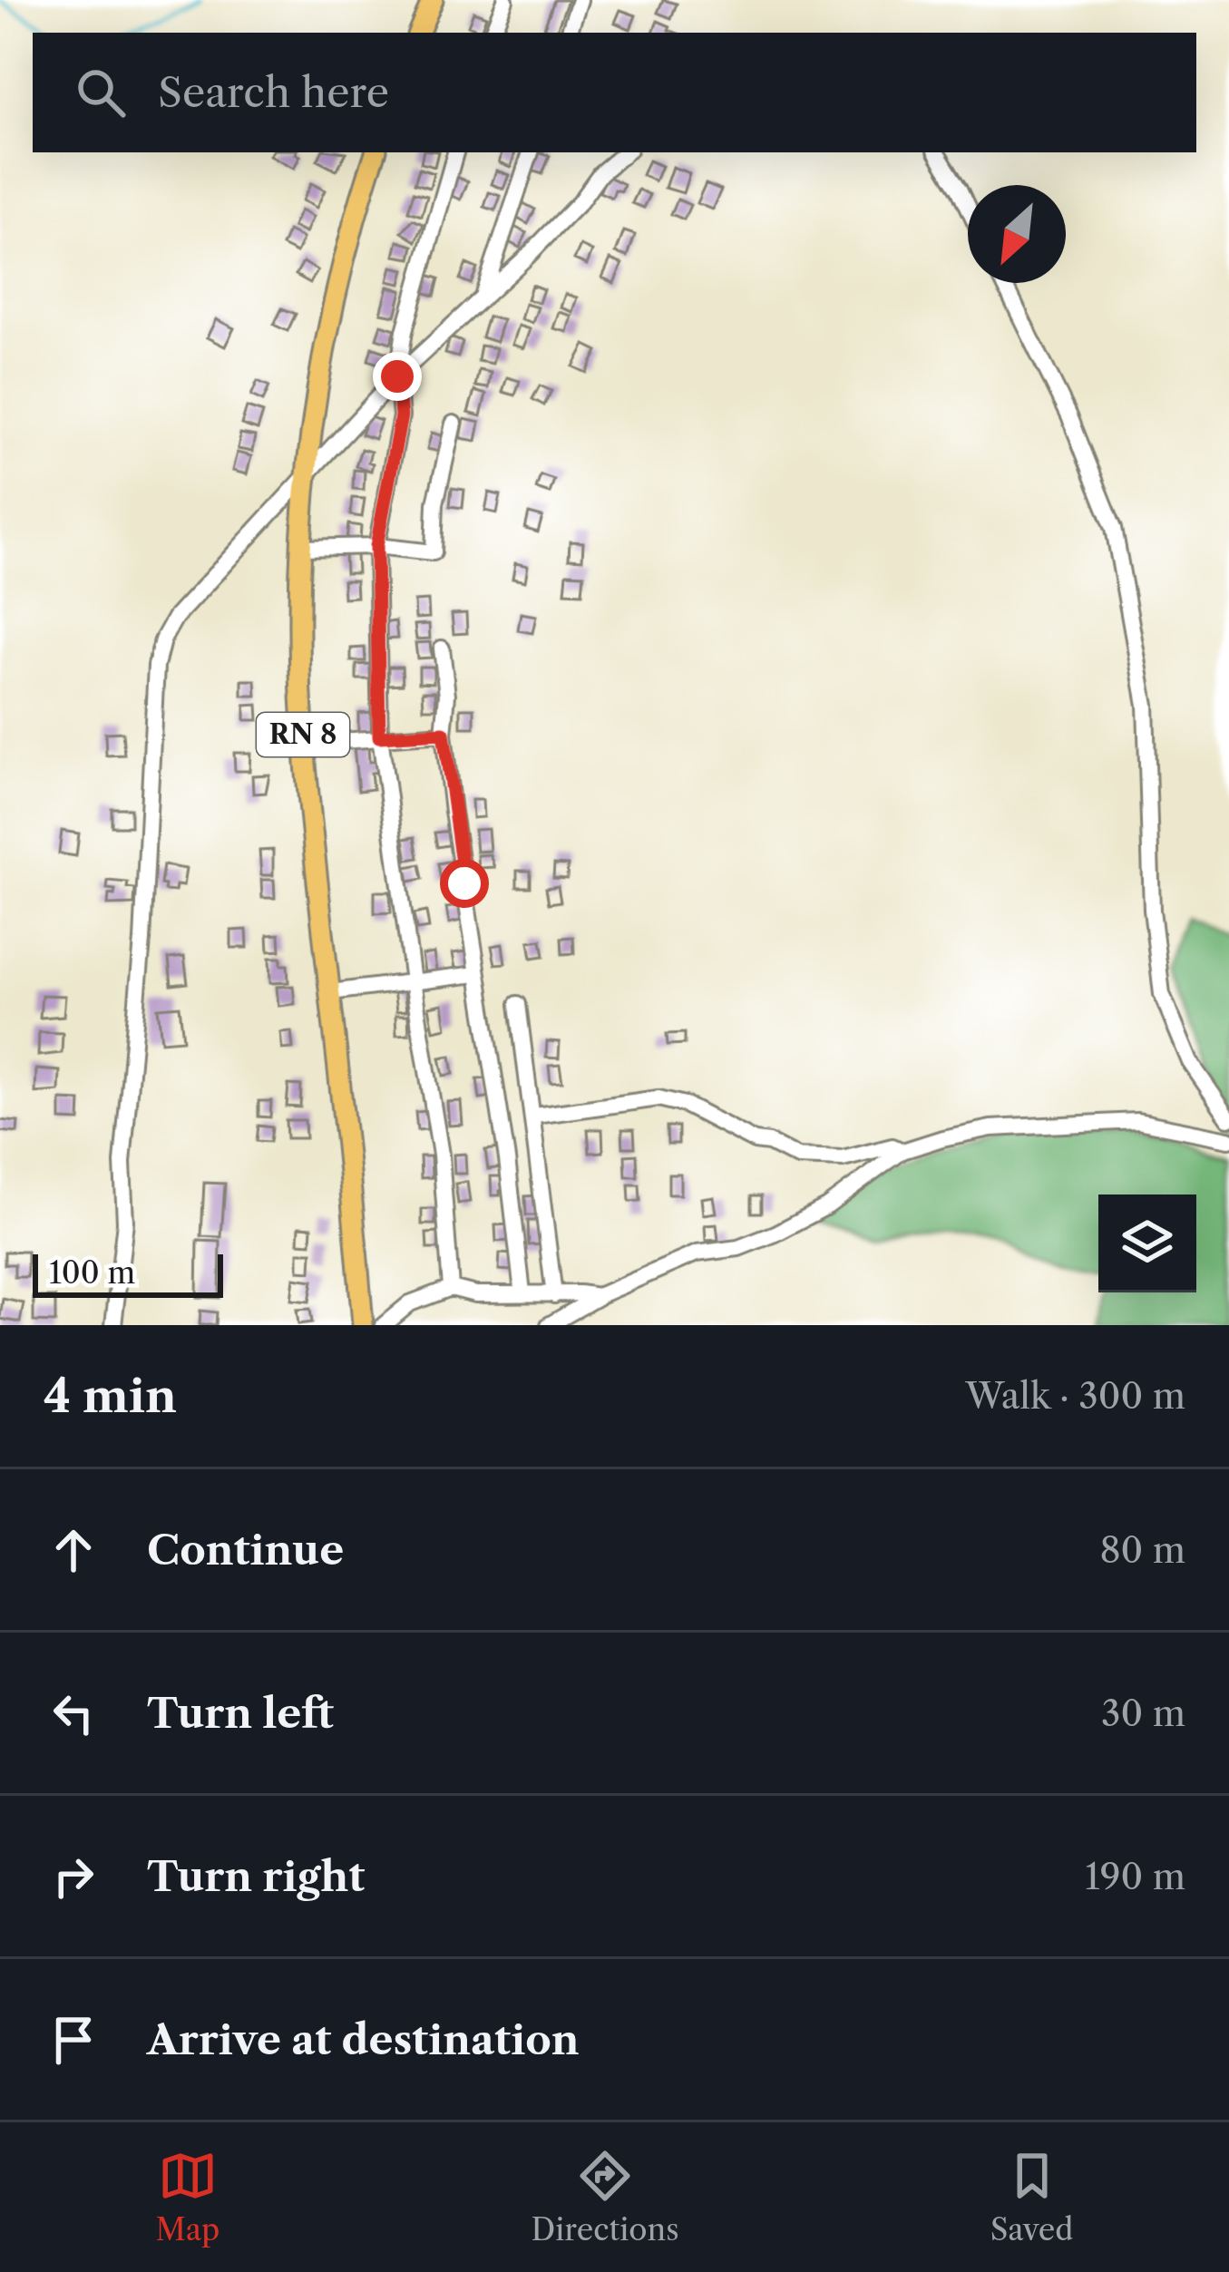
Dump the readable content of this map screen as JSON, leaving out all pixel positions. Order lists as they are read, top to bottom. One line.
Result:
{"streets":{"main road":["RN 8"]},"scale_bar":"100 m","north":"bottom left","page":{"search":"Search here","scale":"100 m","heading":["4 min","Walk · 300 m"],"list":[["Continue","80 m"],["Turn left","30 m"],["Turn right","190 m"],"Arrive at destination"],"nav":["Map","Directions","Saved"]}}
